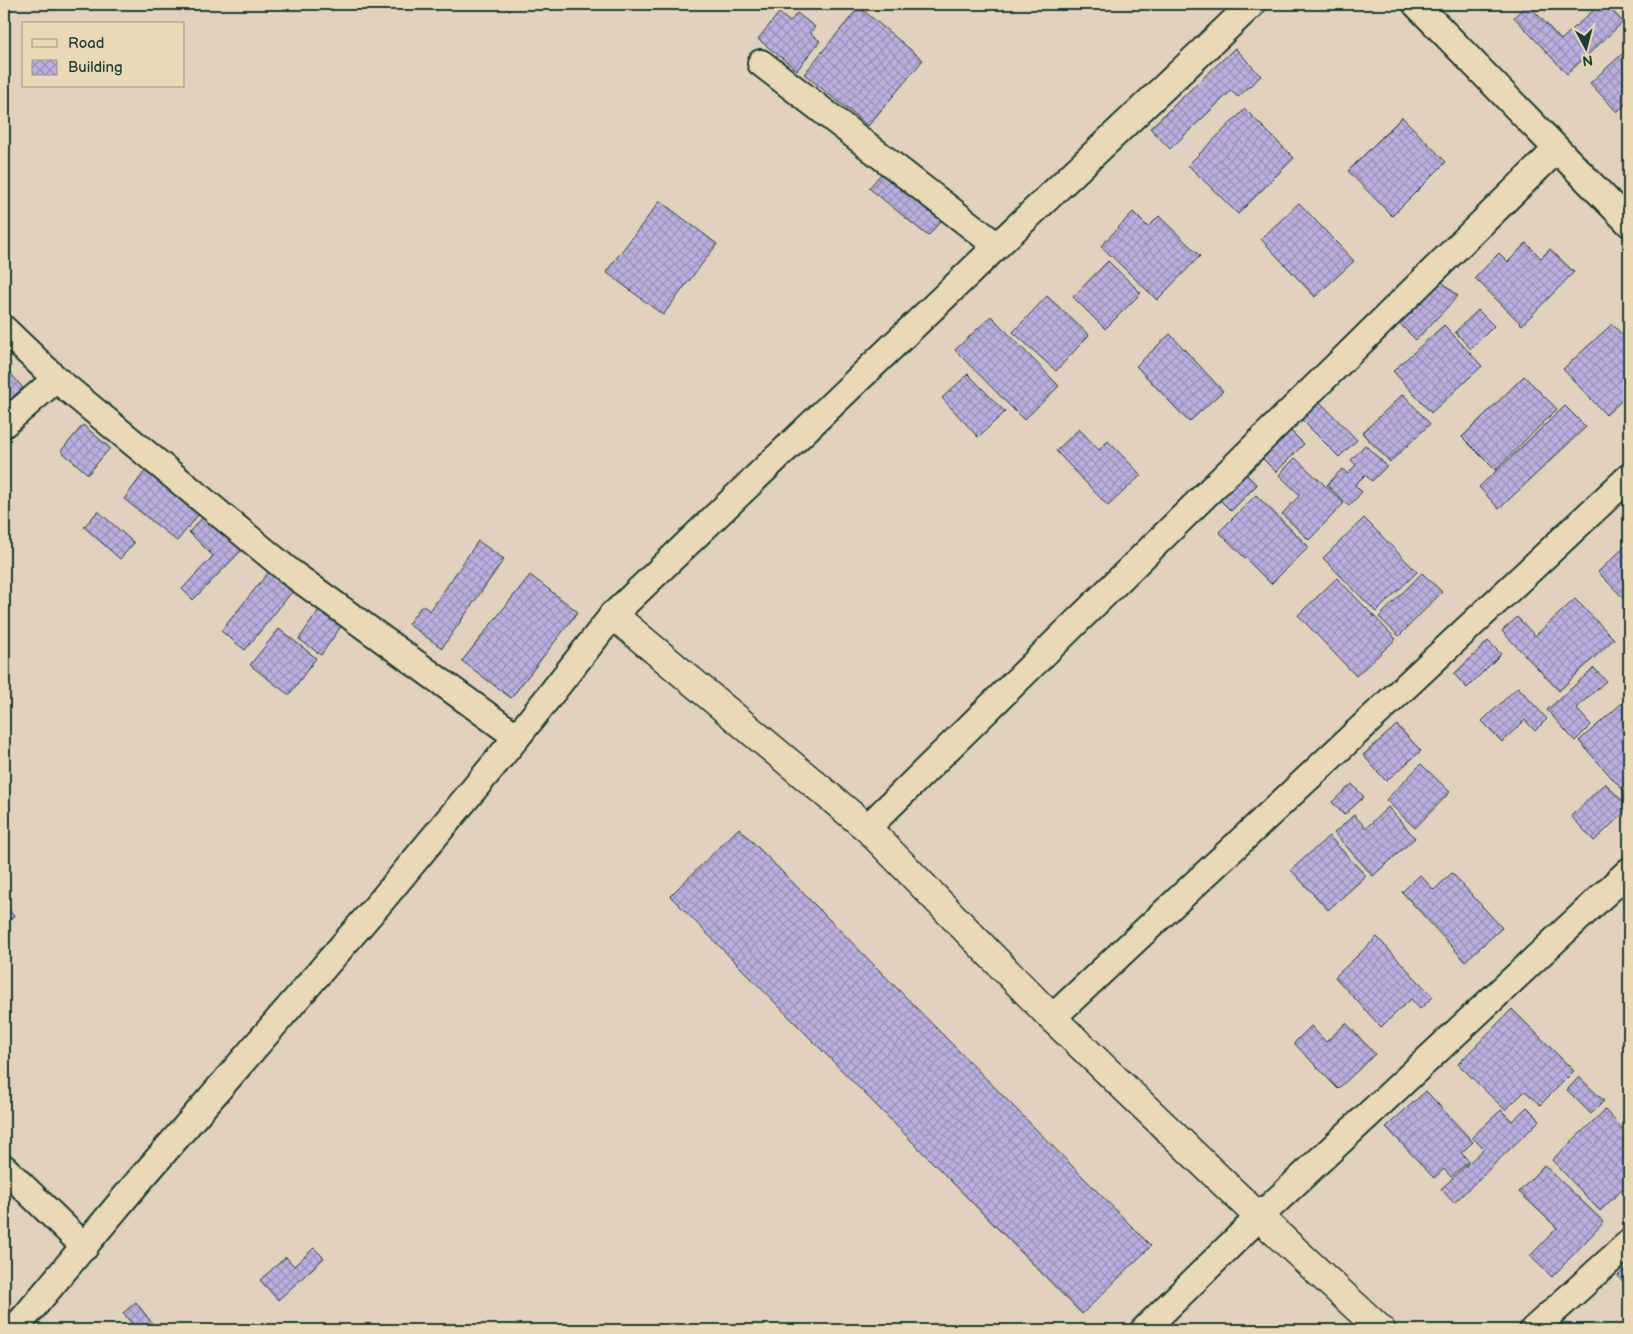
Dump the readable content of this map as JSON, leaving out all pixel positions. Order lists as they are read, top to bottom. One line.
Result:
{"legend":["Road","Building"],"north":"bottom"}
